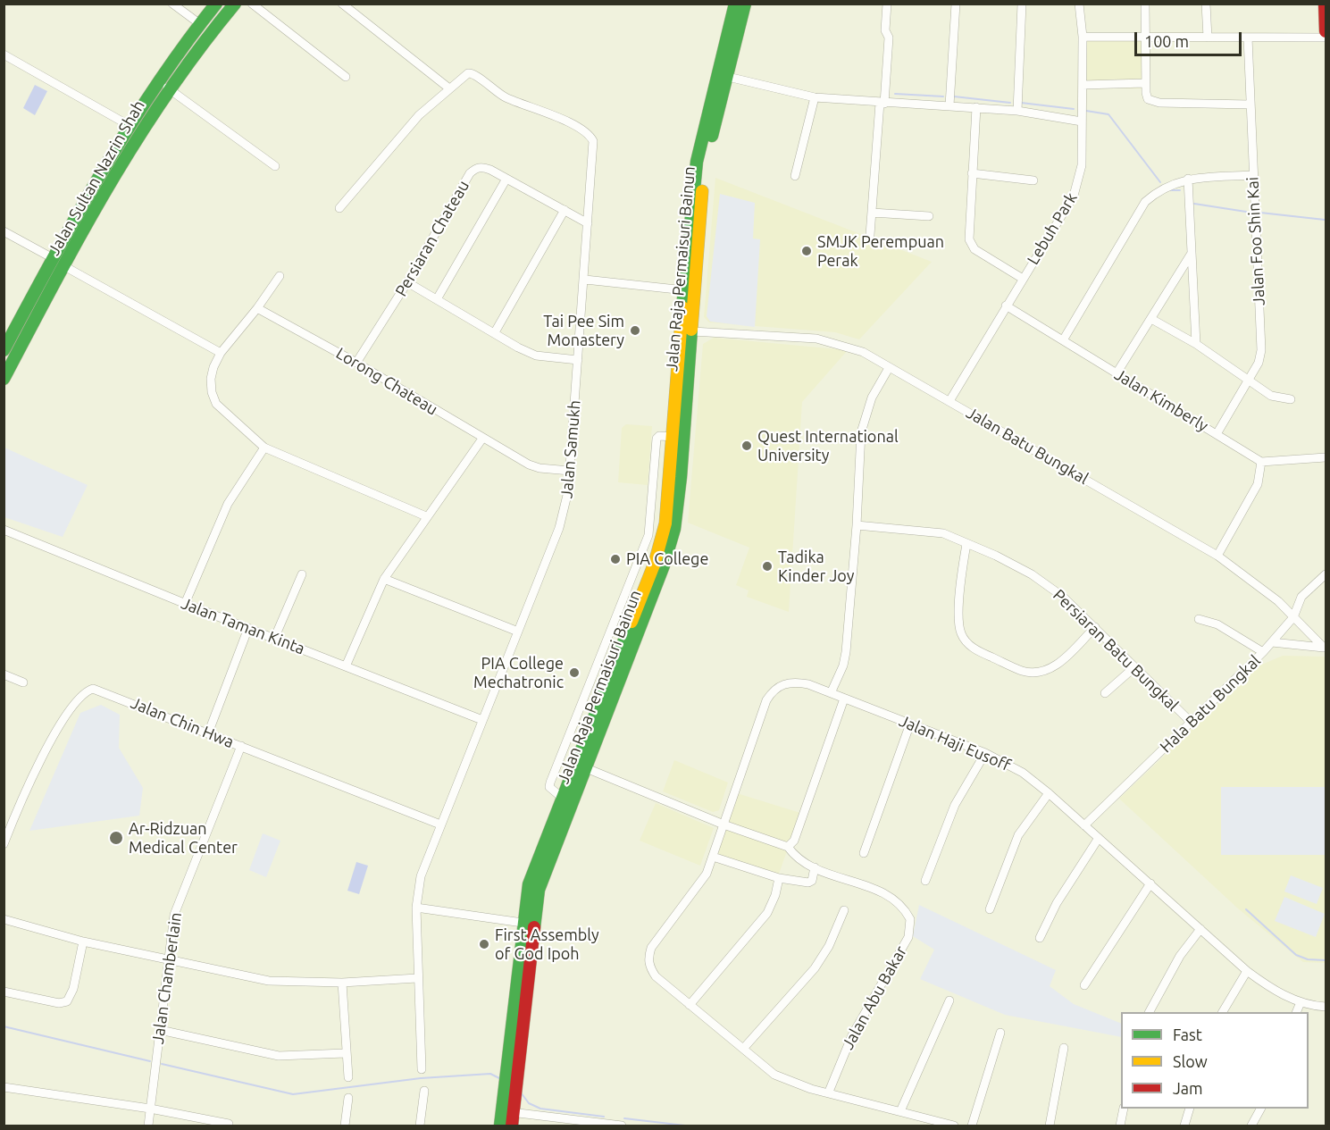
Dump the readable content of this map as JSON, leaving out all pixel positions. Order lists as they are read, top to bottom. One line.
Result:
{"streets":{"main road":["Jalan Sultan Nazrin Shah","Jalan Raja Permaisuri Bainun"],"street":["Lebuh Park","Persiaran Chateau","Jalan Foo Shin Kai","Lorong Chateau","Jalan Kimberly","Jalan Batu Bungkal","Jalan Samukh","Jalan Taman Kinta","Persiaran Batu Bungkal","Hala Batu Bungkal","Jalan Chin Hwa","Jalan Haji Eusoff","Jalan Chamberlain","Jalan Abu Bakar"]},"crossings":[["Lebuh Park","Jalan Kimberly"],["Lebuh Park","Jalan Batu Bungkal"],["Persiaran Chateau","Lorong Chateau"],["Persiaran Chateau","Jalan Samukh"],["Jalan Foo Shin Kai","Jalan Kimberly"],["Jalan Raja Permaisuri Bainun","Jalan Batu Bungkal"],["Lorong Chateau","Jalan Samukh"],["Jalan Batu Bungkal","Hala Batu Bungkal"],["Jalan Samukh","Jalan Taman Kinta"],["Jalan Samukh","Jalan Chin Hwa"],["Persiaran Batu Bungkal","Hala Batu Bungkal"],["Hala Batu Bungkal","Jalan Haji Eusoff"],["Jalan Chin Hwa","Jalan Chamberlain"],["Jalan Haji Eusoff","Jalan Abu Bakar"]],"places":["SMJK Perempuan Perak","Tai Pee Sim Monastery","Quest International University","PIA College","Tadika Kinder Joy","PIA College Mechatronic","Ar-Ridzuan Medical Center","First Assembly of God Ipoh"],"legend":["Fast","Slow","Jam"],"scale_bar":"100 m"}
